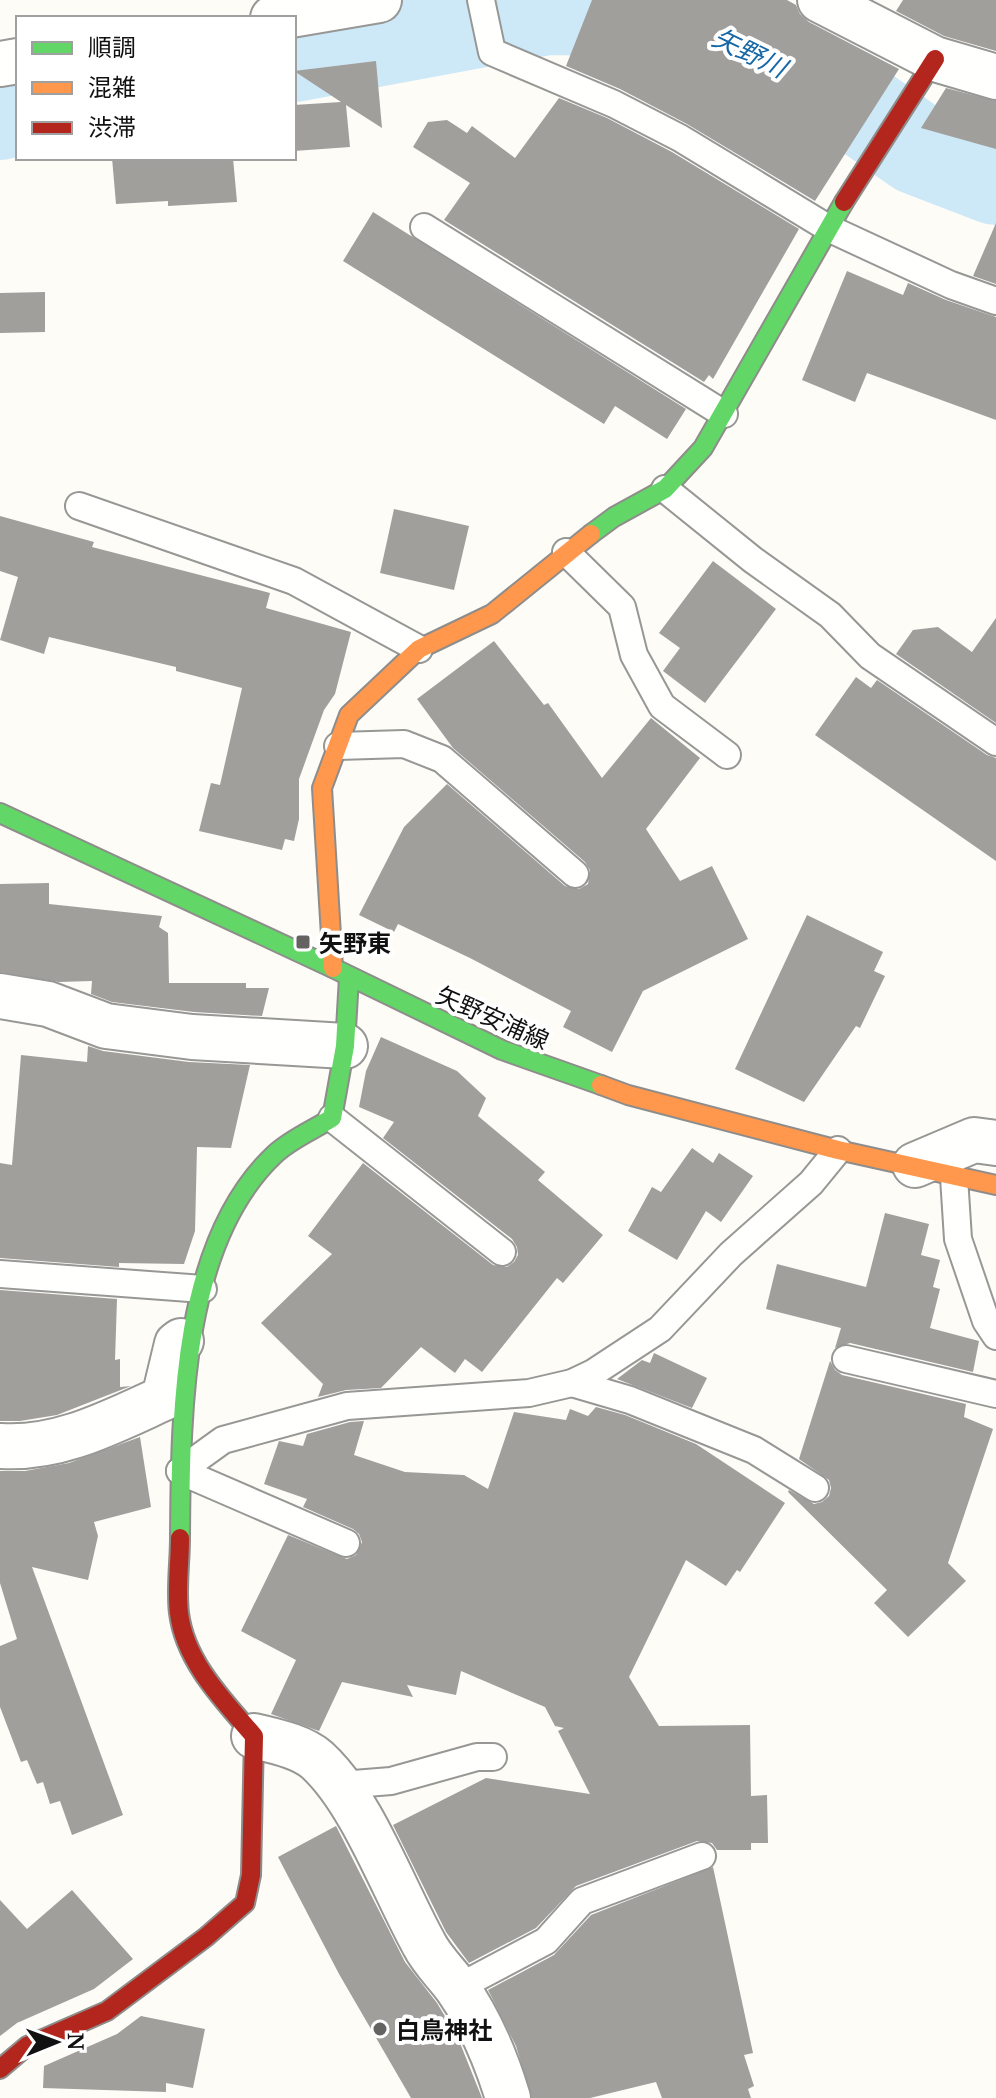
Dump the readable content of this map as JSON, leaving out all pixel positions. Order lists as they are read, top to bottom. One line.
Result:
{"streets":{"street":["矢野安浦線"]},"water":["矢野川"],"places":{"transit":["矢野東"],"other":["白鳥神社"]},"legend":["順調","混雑","渋滞"],"north":"right"}
